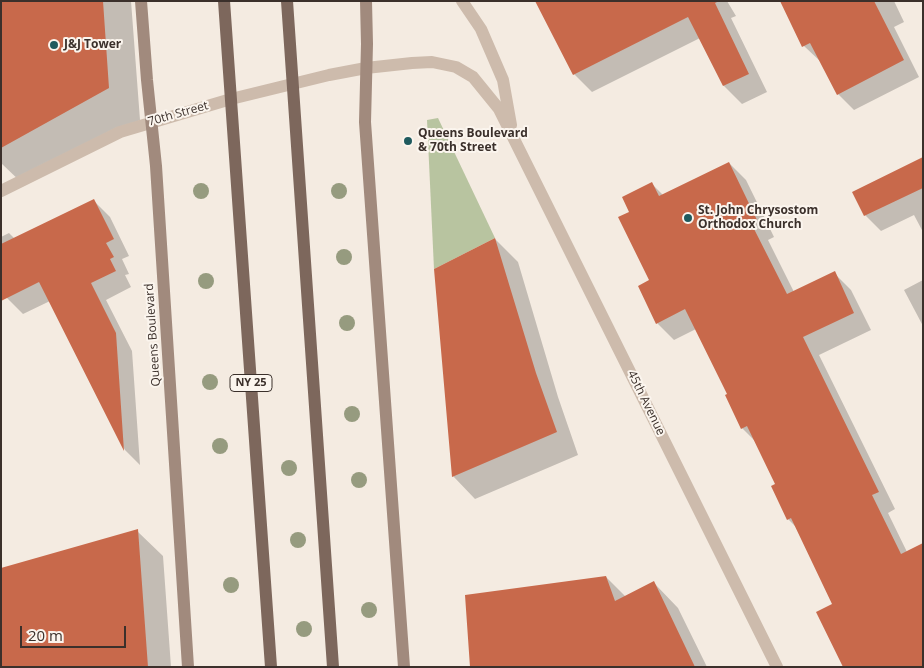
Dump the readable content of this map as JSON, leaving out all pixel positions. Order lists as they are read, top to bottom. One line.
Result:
{"streets":{"main road":["NY 25"],"street":["70th Street","Queens Boulevard","45th Avenue"]},"crossings":[["70th Street","Queens Boulevard"],["70th Street","NY 25"],["70th Street","45th Avenue"]],"places":["J&J Tower","Queens Boulevard & 70th Street","St. John Chrysostom Orthodox Church"],"scale_bar":"20 m"}
